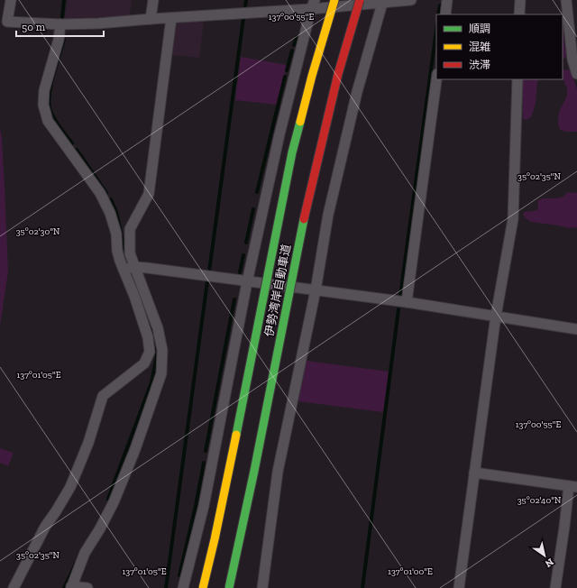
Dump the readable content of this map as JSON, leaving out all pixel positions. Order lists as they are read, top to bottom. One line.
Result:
{"streets":{"highway":["伊勢湾岸自動車道"]},"legend":["順調","混雑","渋滞"],"scale_bar":"50 m","north":"bottom right","coordinates":["137°00'55\"E","35°02'35\"N","35°02'30\"N","137°01'05\"E","35°02'40\"N","137°01'00\"E"]}
